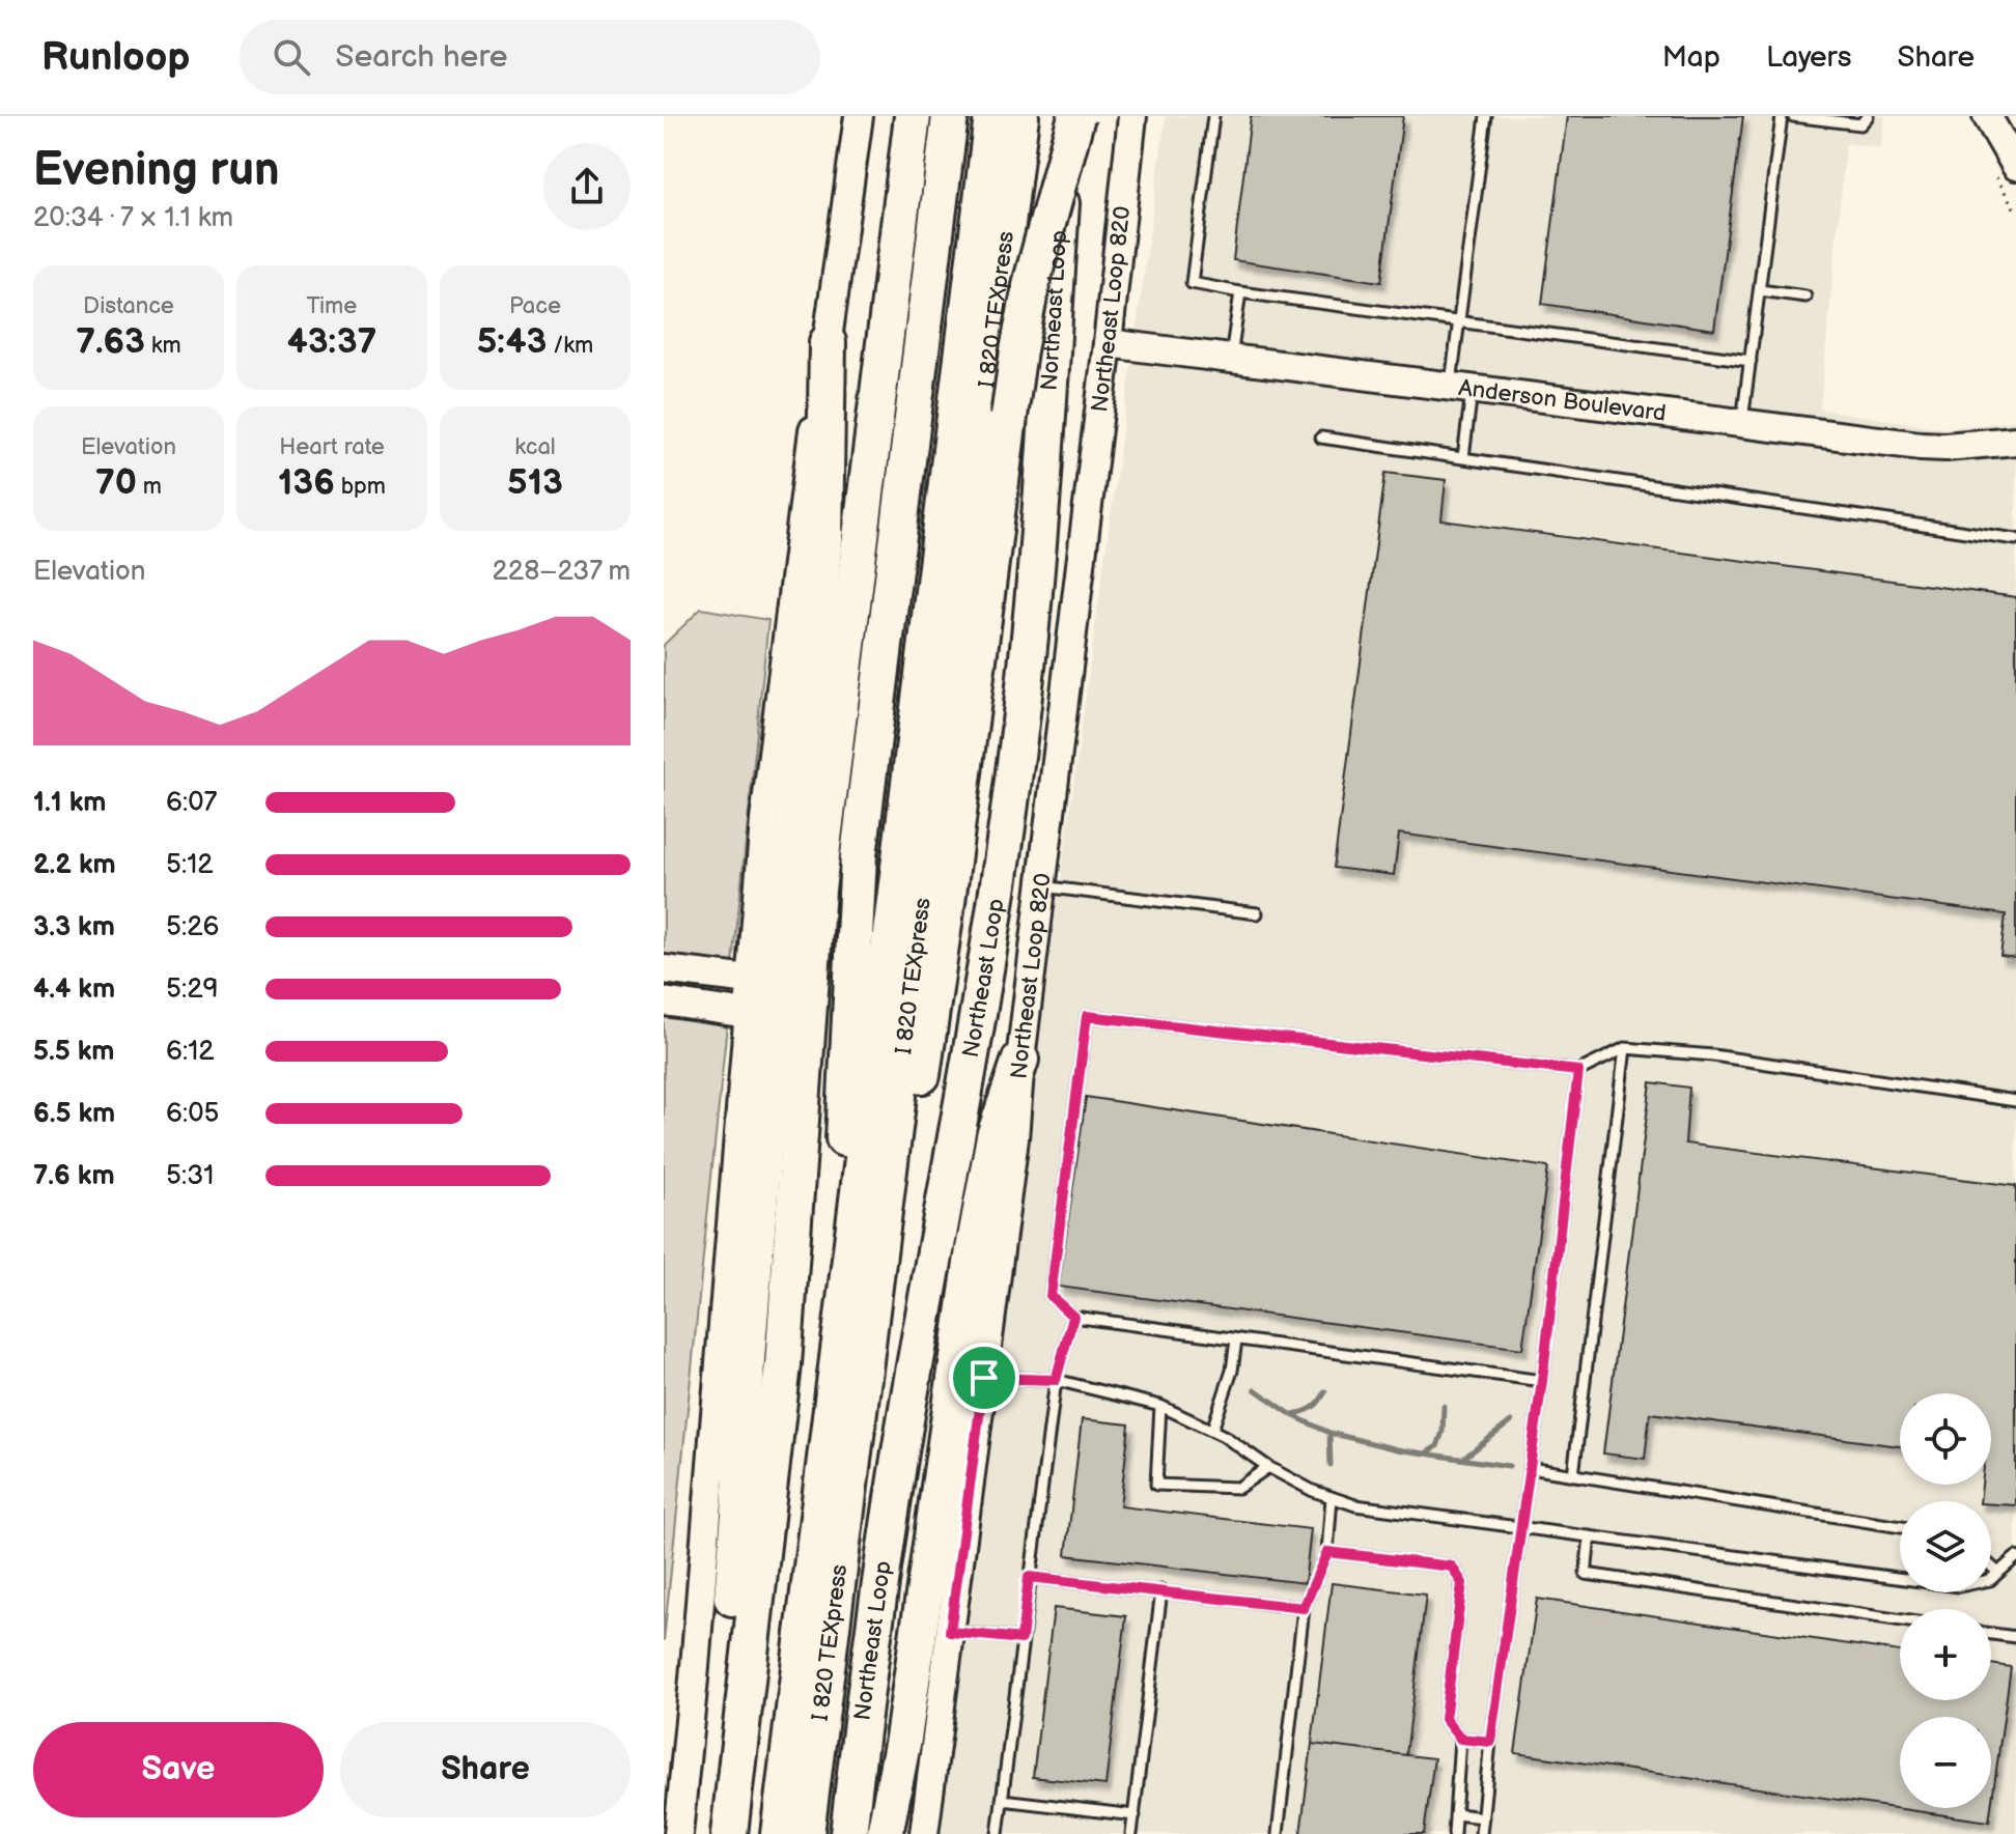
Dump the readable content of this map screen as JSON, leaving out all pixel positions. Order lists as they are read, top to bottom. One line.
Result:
{"streets":{"highway":["I 820 TEXpress","Northeast Loop"],"main road":["Northeast Loop 820","Anderson Boulevard"]},"crossings":[["Northeast Loop 820","Anderson Boulevard"]],"page":{"header":"Runloop","search":"Search here","nav":["Map","Layers","Share"],"heading":["Evening run","20:34 · 7 × 1.1 km"],"stats":[["Distance","7.63 km"],["Time","43:37"],["Pace","5:43 /km"],["Elevation","70 m"],["Heart rate","136 bpm"],["kcal","513"]],"chart":["Elevation","228–237 m"],"list":[{"name":"1.1 km","note":"6:07"},{"name":"2.2 km","note":"5:12"},{"name":"3.3 km","note":"5:26"},{"name":"4.4 km","note":"5:29"},{"name":"5.5 km","note":"6:12"},{"name":"6.5 km","note":"6:05"},{"name":"7.6 km","note":"5:31"}],"map_buttons":["+","−"],"buttons":["Save","Share"]}}
